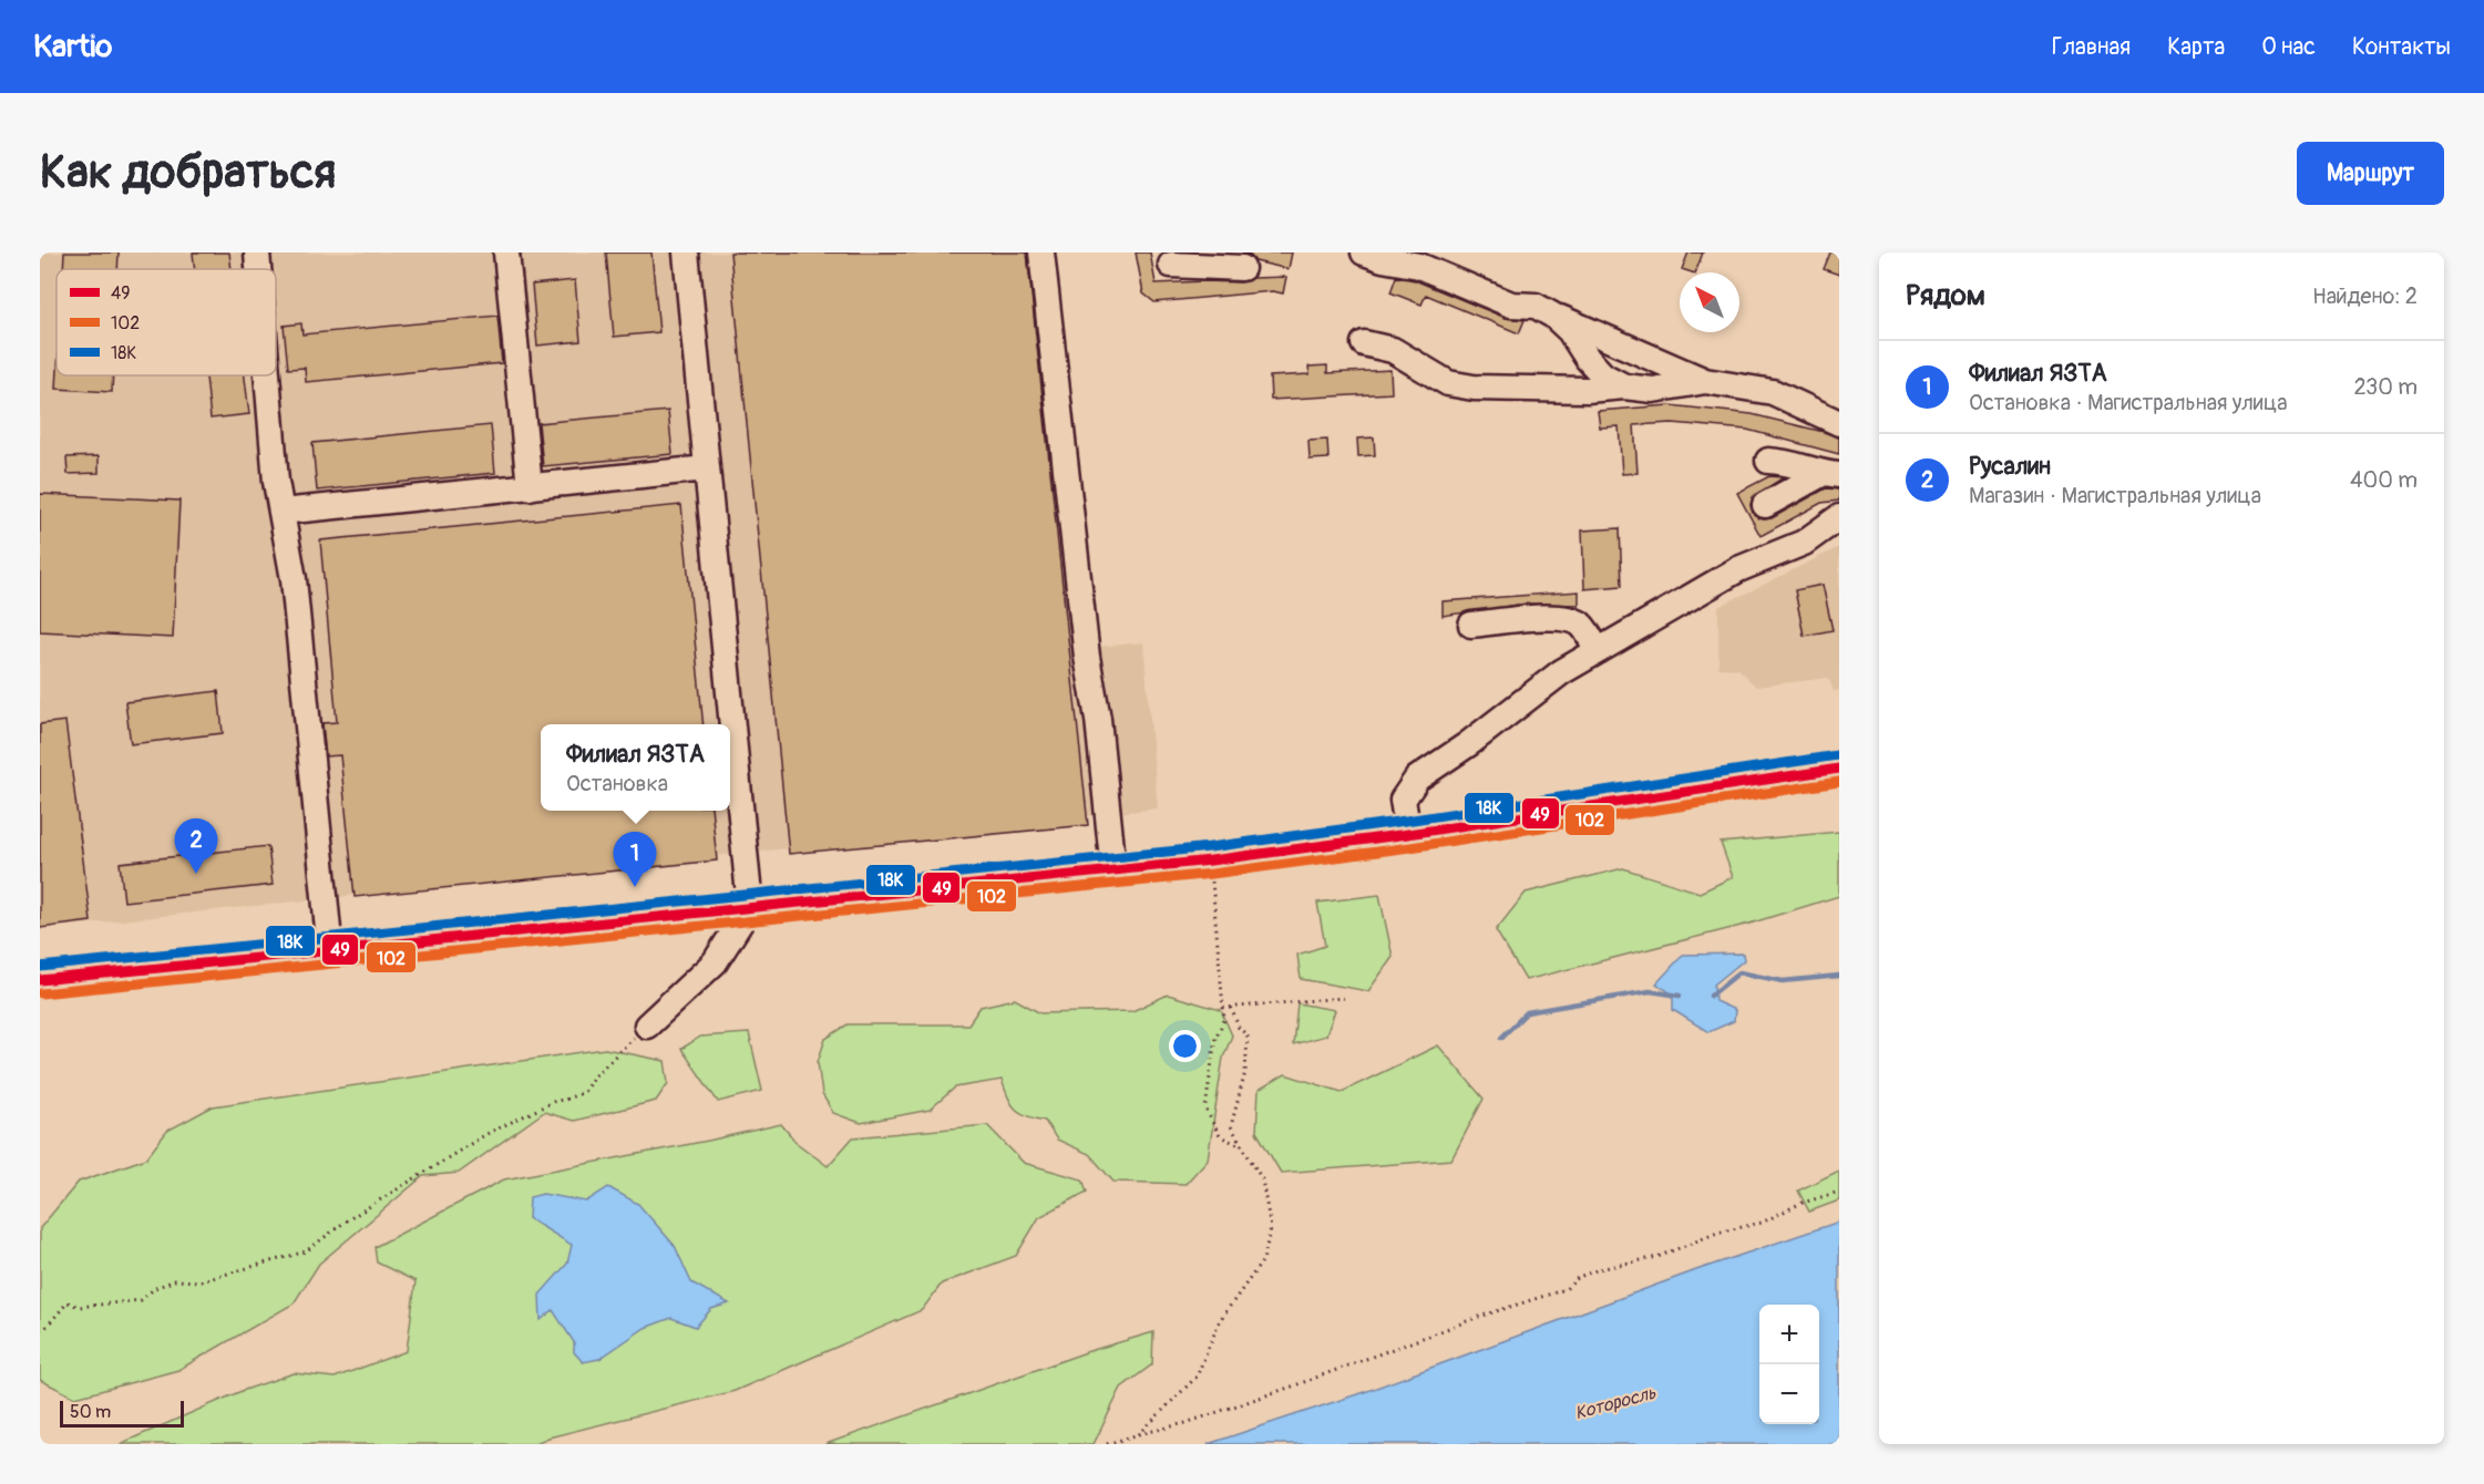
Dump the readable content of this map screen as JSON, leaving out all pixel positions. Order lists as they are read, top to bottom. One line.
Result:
{"water":["Которосль"],"lines":["transit line 18К","transit line 49","transit line 102"],"legend":["49","102","18К"],"scale_bar":"50 m","north":"top left","page":{"header":"Kartio","nav":["Главная","Карта","О нас","Контакты"],"buttons":"Маршрут","title":"Как добраться","heading":["Рядом","Найдено: 2"],"list":[{"mark":"1","name":"Филиал ЯЗТА","note":"Остановка · Магистральная улица","value":"230 m"},{"mark":"2","name":"Русалин","note":"Магазин · Магистральная улица","value":"400 m"}],"popup":["Филиал ЯЗТА","Остановка"],"pins":["2","1"],"map_buttons":["+","−"],"scale":"50 m"}}
